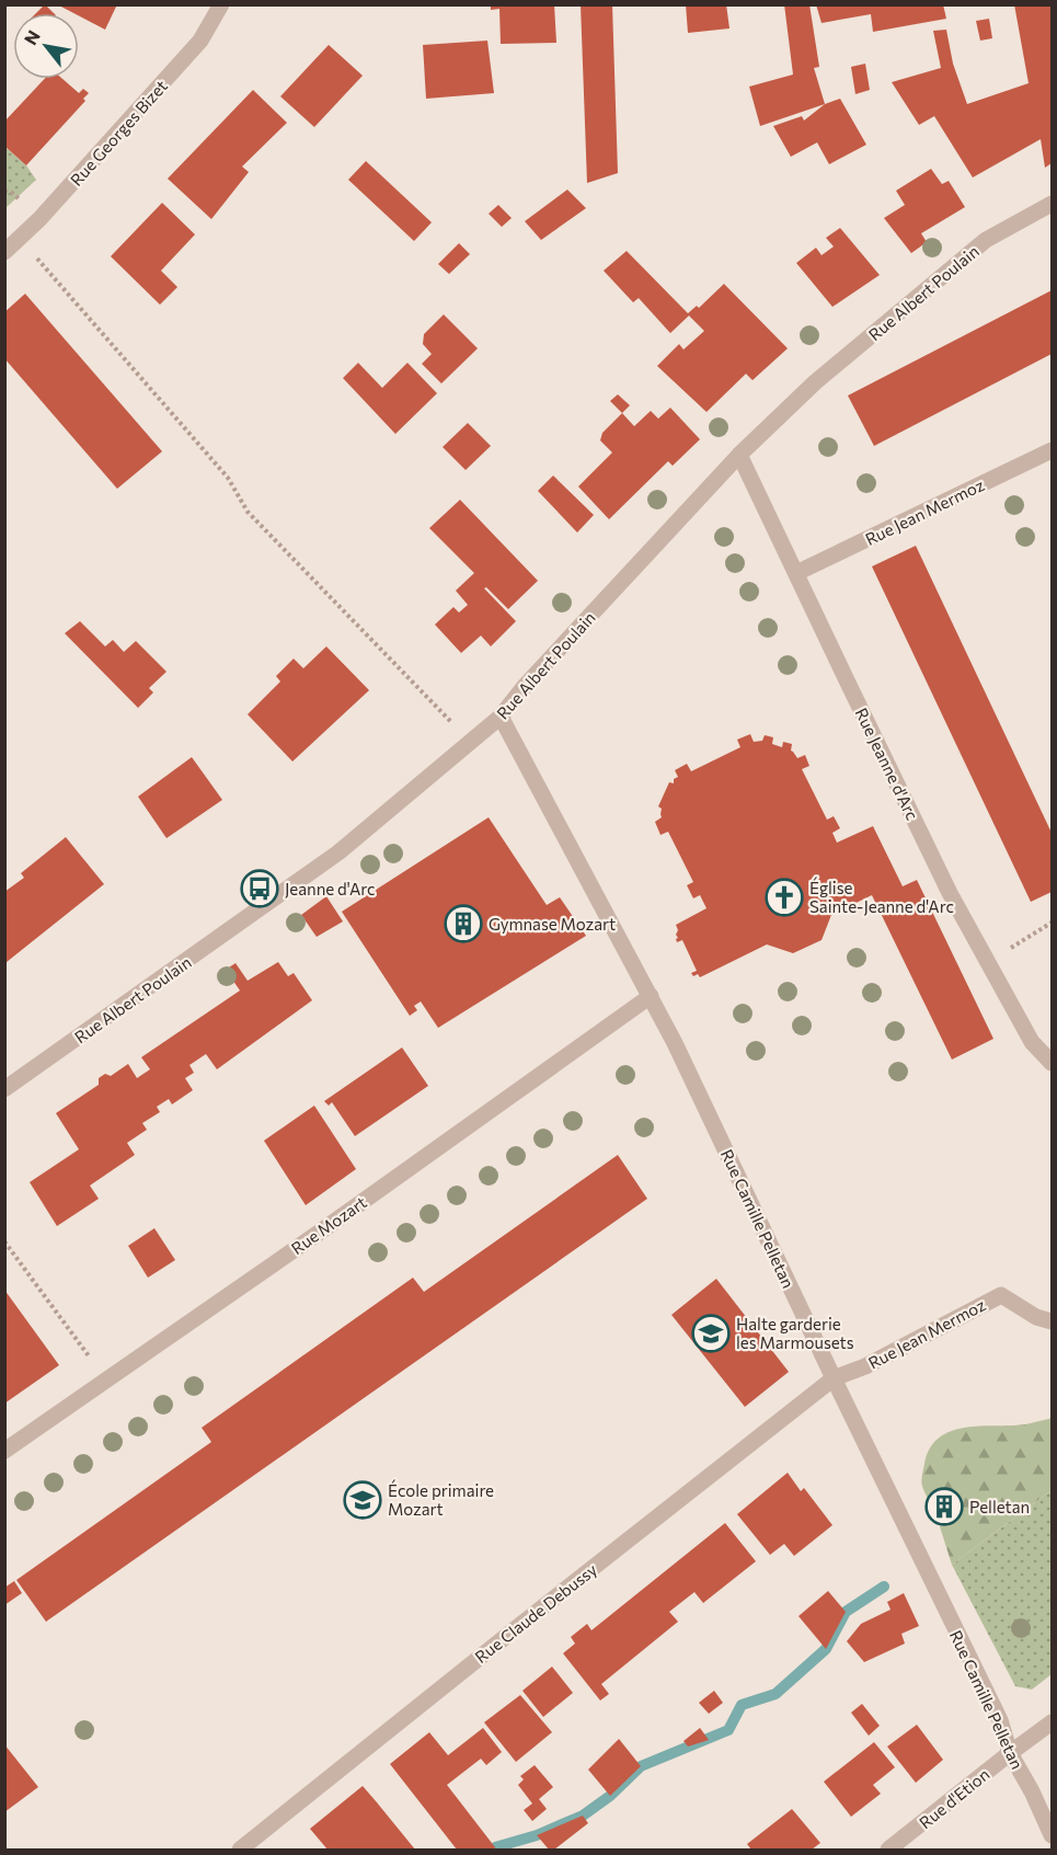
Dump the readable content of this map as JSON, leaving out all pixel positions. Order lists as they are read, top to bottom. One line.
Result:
{"streets":{"street":["Rue Georges Bizet","Rue Albert Poulain","Rue Jean Mermoz","Rue Jeanne d'Arc","Rue Camille Pelletan","Rue Mozart","Rue Claude Debussy","Rue d'Etion"]},"crossings":[["Rue Albert Poulain","Rue Jeanne d'Arc"],["Rue Albert Poulain","Rue Camille Pelletan"],["Rue Jean Mermoz","Rue Jeanne d'Arc"],["Rue Jean Mermoz","Rue Camille Pelletan"],["Rue Jean Mermoz","Rue Claude Debussy"],["Rue Camille Pelletan","Rue Mozart"],["Rue Camille Pelletan","Rue Claude Debussy"],["Rue Camille Pelletan","Rue d'Etion"]],"places":{"bus stop":["Jeanne d'Arc"],"church":["Église Sainte-Jeanne d'Arc"],"building":["Gymnase Mozart","Pelletan"],"school or university":["Halte garderie les Marmousets","École primaire Mozart"]},"north":"top left"}
